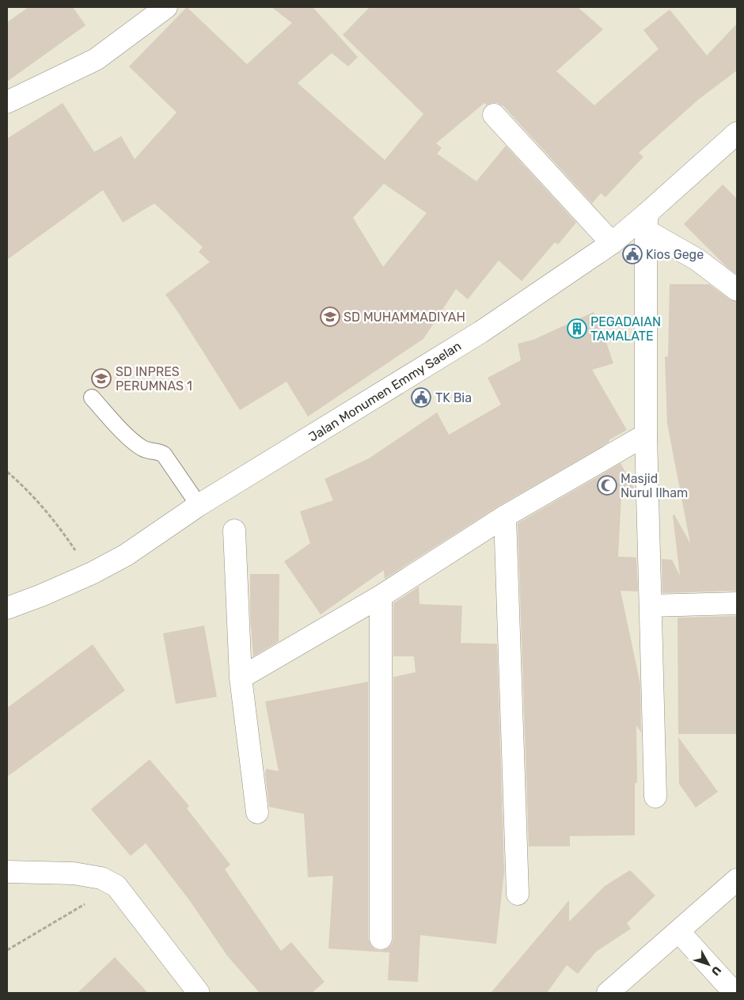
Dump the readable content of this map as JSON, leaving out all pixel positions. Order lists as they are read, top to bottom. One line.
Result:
{"streets":{"street":["Jalan Monumen Emmy Saelan"]},"places":{"public building":["Kios Gege","TK Bia"],"school or university":["SD MUHAMMADIYAH","SD INPRES PERUMNAS 1"],"building":["PEGADAIAN TAMALATE"],"mosque":["Masjid Nurul Ilham"]},"north":"bottom right"}
